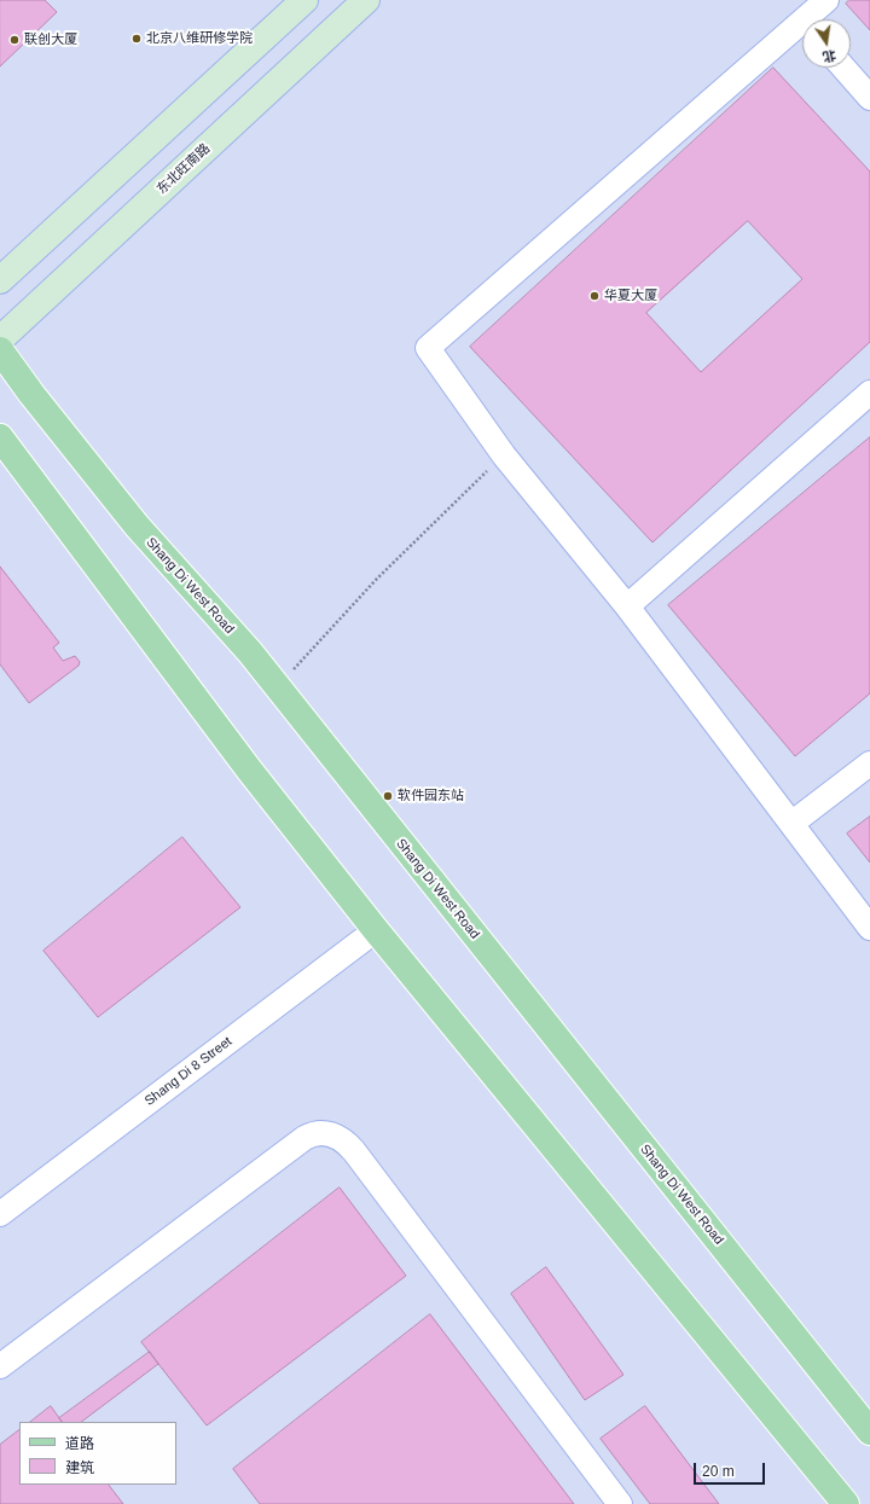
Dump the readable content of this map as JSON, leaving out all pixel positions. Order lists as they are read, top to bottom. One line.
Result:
{"streets":{"main road":["东北旺南路","Shang Di West Road"],"street":["Shang Di 8 Street"]},"places":["北京八维研修学院","联创大厦","华夏大厦","软件园东站"],"legend":["道路","建筑"],"scale_bar":"20 m","north":"bottom"}
